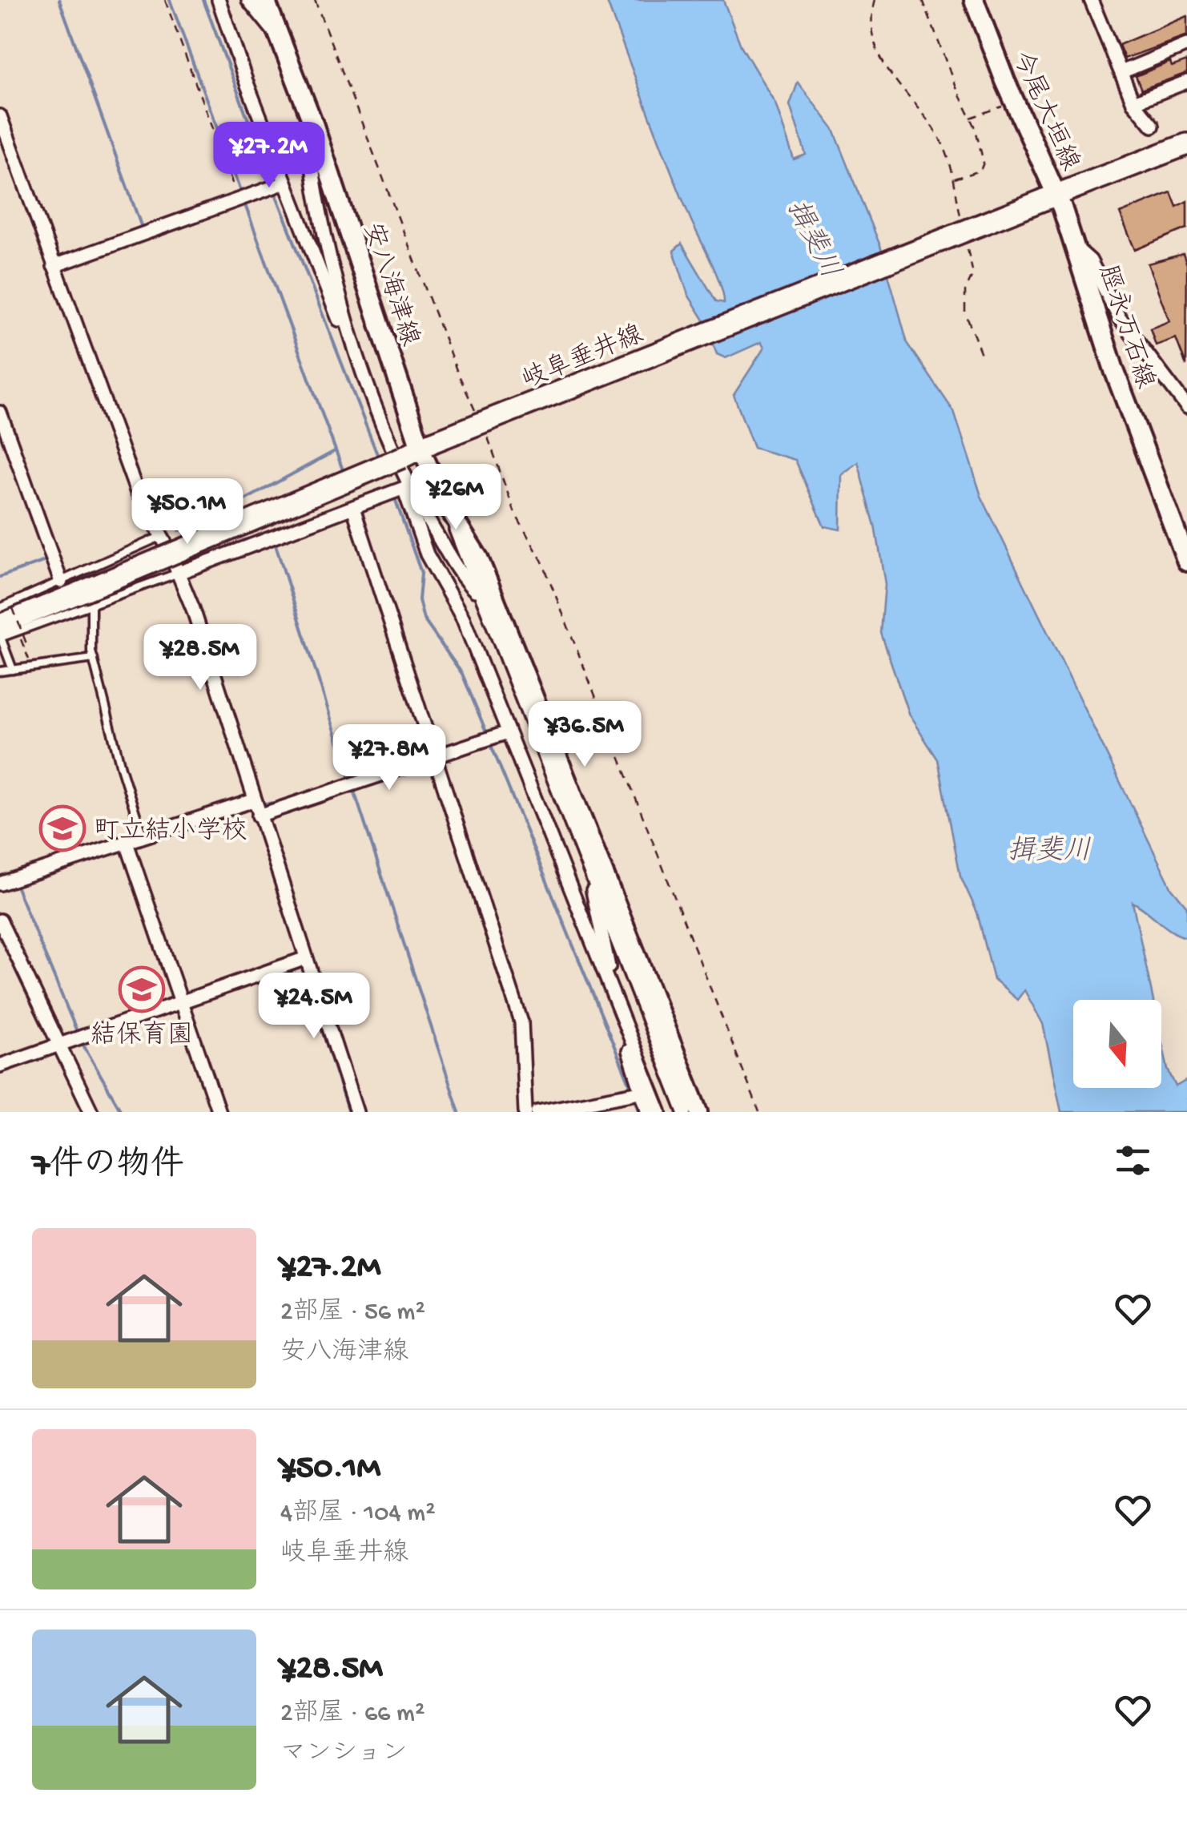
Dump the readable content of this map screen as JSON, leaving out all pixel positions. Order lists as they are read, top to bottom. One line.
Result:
{"streets":{"main road":["今尾大垣線","安八海津線","脛永万石線","岐阜垂井線"]},"crossings":[["今尾大垣線","脛永万石線"],["今尾大垣線","岐阜垂井線"],["安八海津線","岐阜垂井線"],["脛永万石線","岐阜垂井線"]],"water":["揖斐川"],"places":{"school or university":["町立結小学校","結保育園"]},"north":"bottom","page":{"price":["¥27.2M","¥26M","¥50.1M","¥28.5M","¥36.5M","¥27.8M","¥24.5M"],"heading":"7件の物件","list":[{"name":"¥27.2M","note":"2部屋 · 56 m² · 安八海津線"},{"name":"¥50.1M","note":"4部屋 · 104 m² · 岐阜垂井線"},{"name":"¥28.5M","note":"2部屋 · 66 m² · マンション"}]}}
